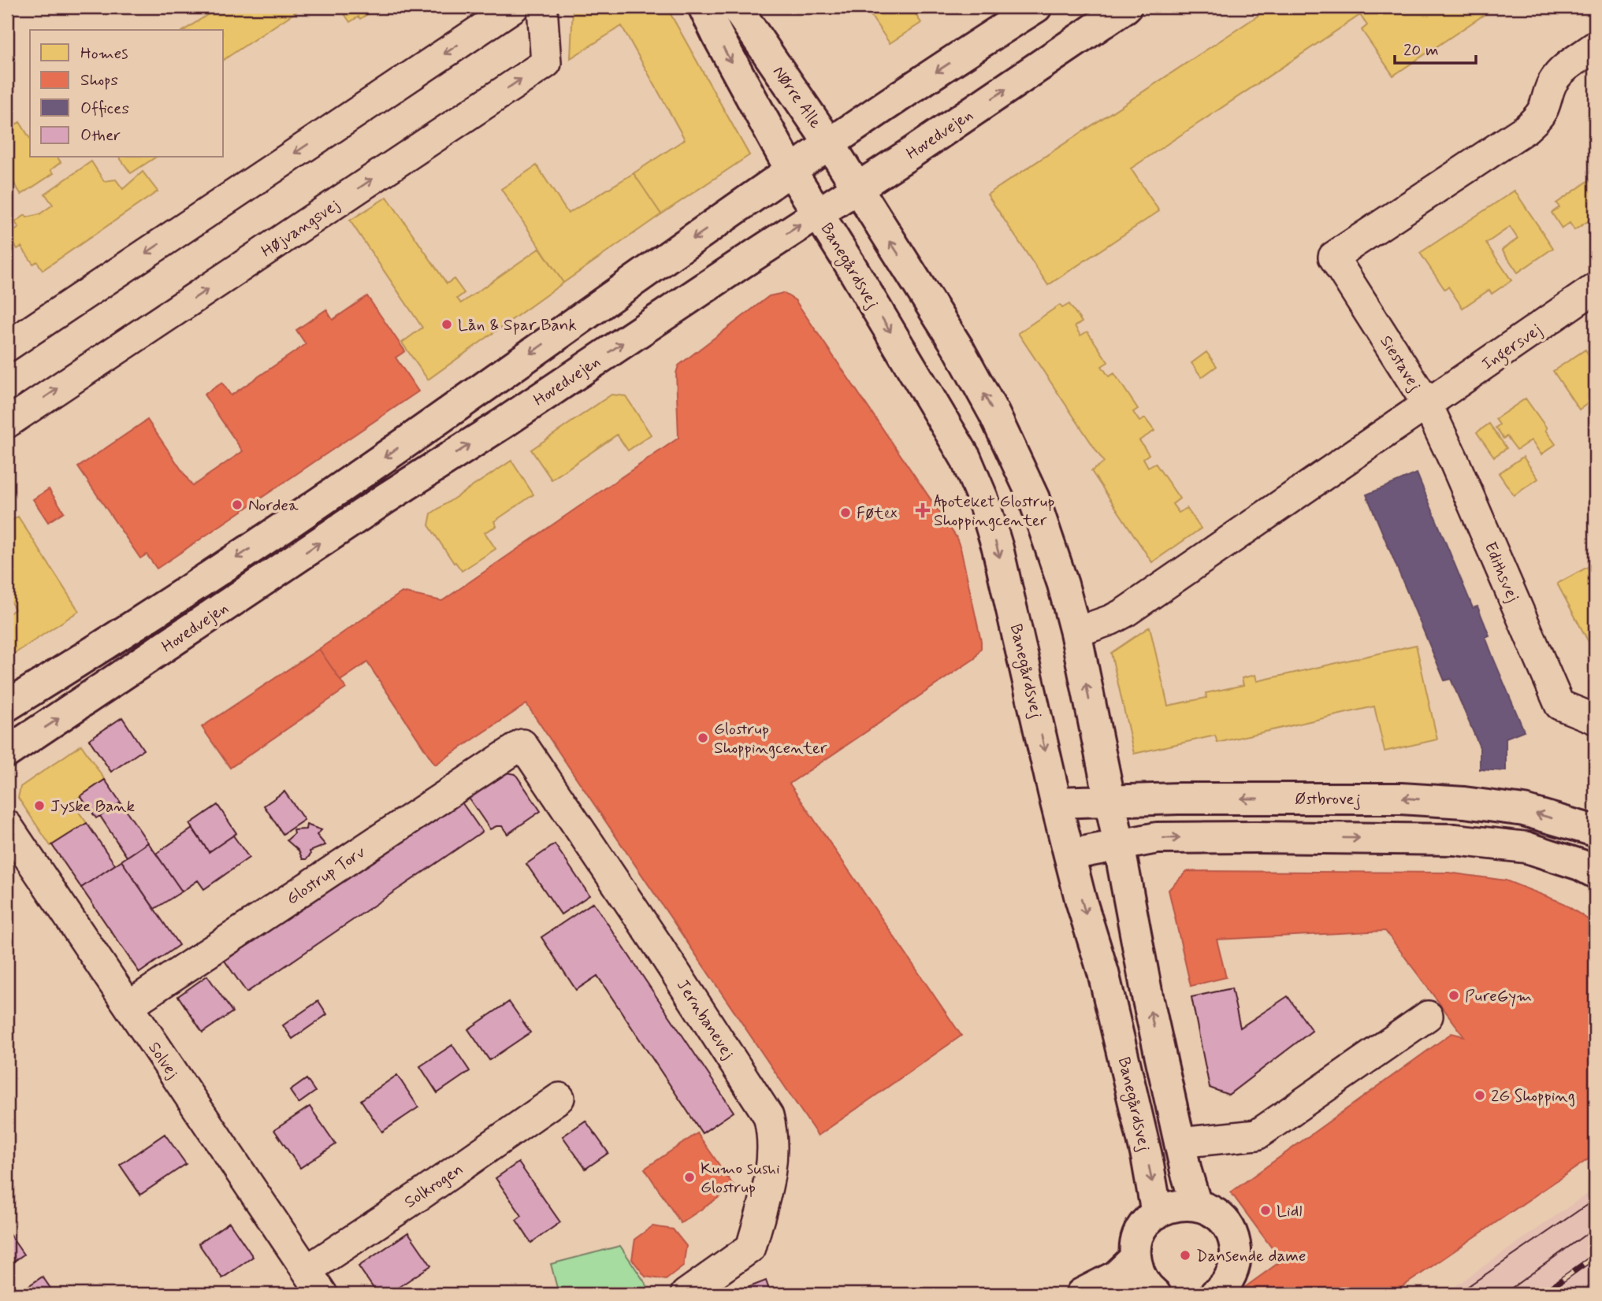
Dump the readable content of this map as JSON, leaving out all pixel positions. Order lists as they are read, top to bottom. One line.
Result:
{"streets":{"street":["Nørre Alle","Hovedvejen","Højvangsvej","Banegårdsvej","Ingersvej","Siestavej","Edithsvej","Østbrovej","Glostrup Torv","Jernbanevej","Solvej","Solkrogen"]},"crossings":[["Nørre Alle","Hovedvejen"],["Hovedvejen","Banegårdsvej"],["Banegårdsvej","Østbrovej"],["Ingersvej","Siestavej"],["Ingersvej","Edithsvej"],["Siestavej","Edithsvej"],["Glostrup Torv","Jernbanevej"],["Glostrup Torv","Solvej"],["Solvej","Solkrogen"]],"places":{"other":["Lån & Spar Bank","Nordea","Føtex","Glostrup Shoppingcenter","Jyske Bank","PureGym","2G Shopping","Kumo sushi Glostrup","Lidl","Dansende dame"],"health":["Apoteket Glostrup Shoppingcenter"]},"legend":["Homes","Shops","Offices","Other"],"scale_bar":"20 m"}
